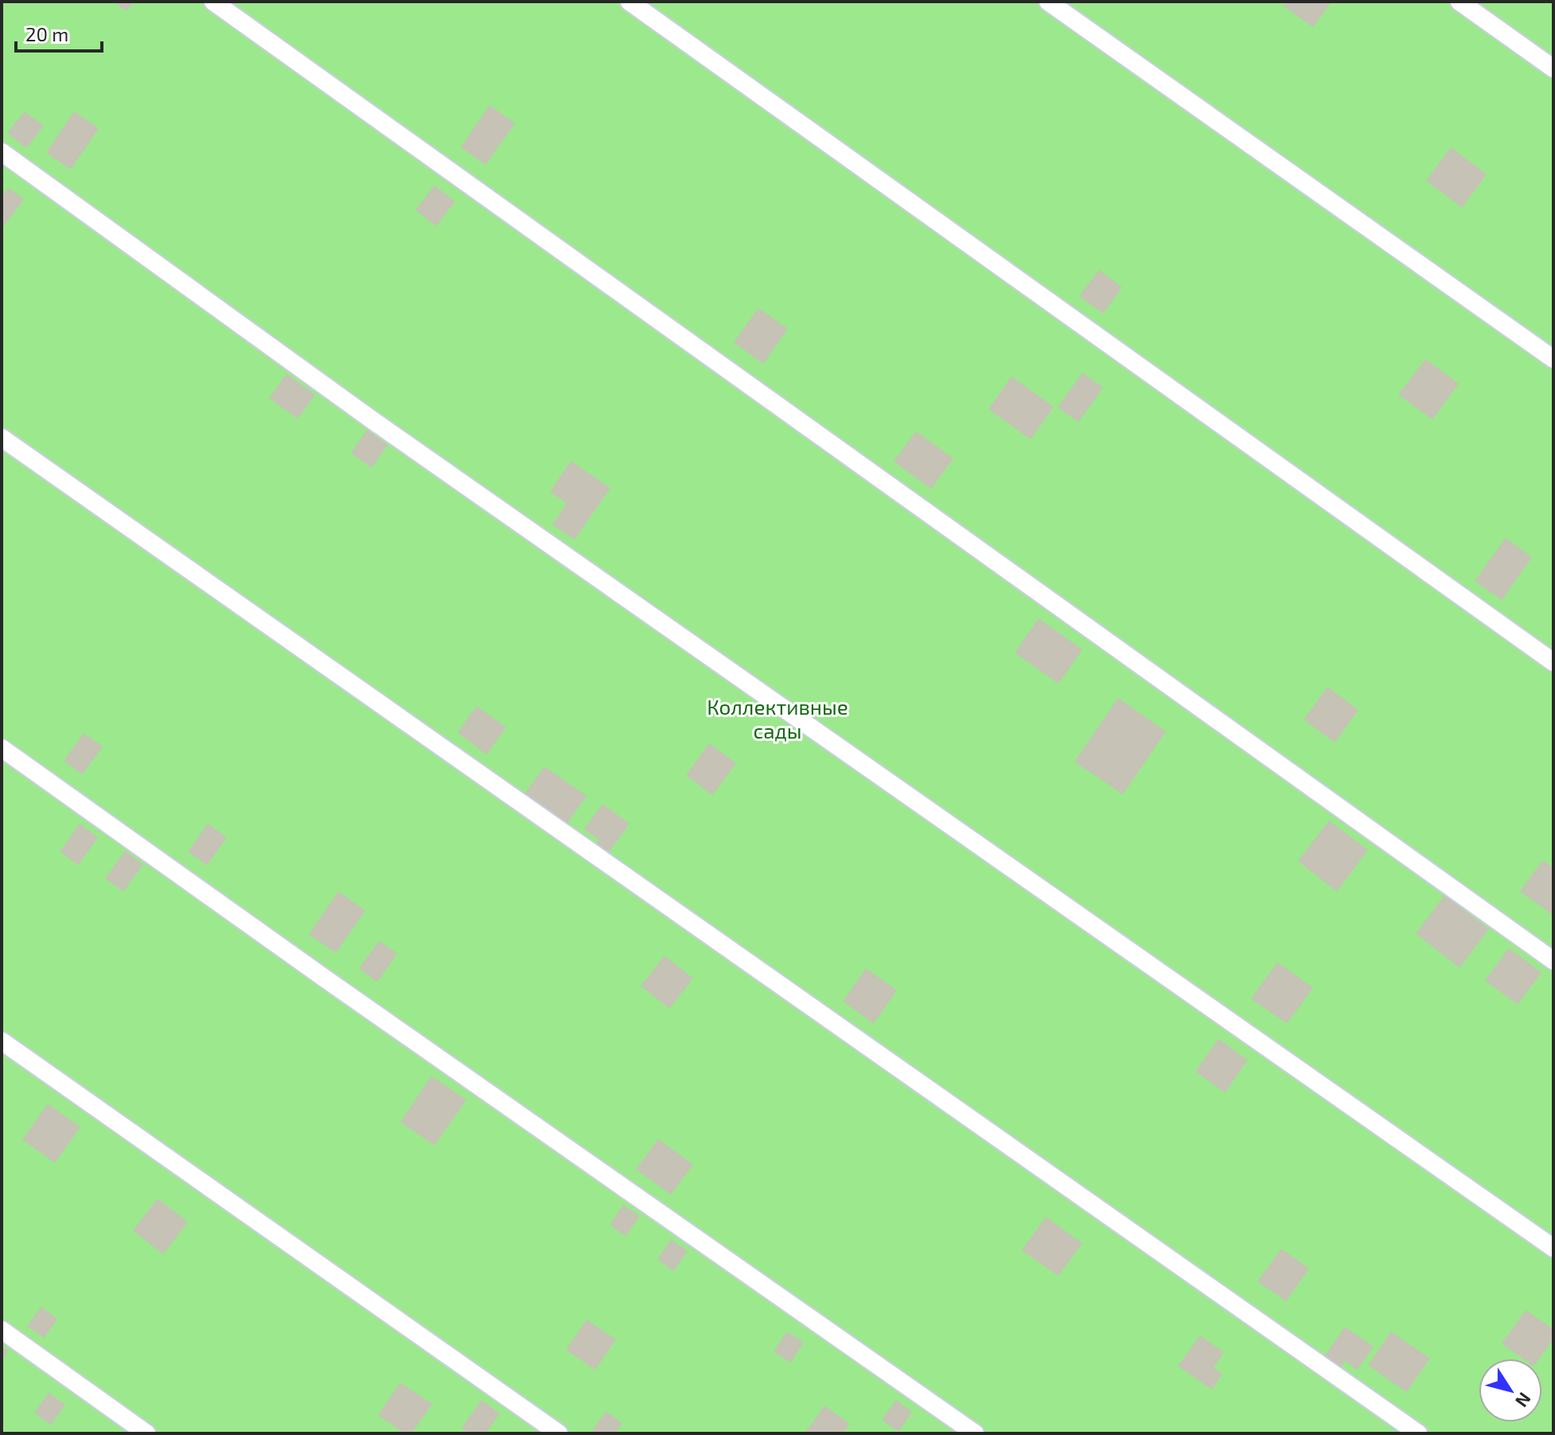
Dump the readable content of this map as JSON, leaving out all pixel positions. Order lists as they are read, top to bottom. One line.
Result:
{"parks":["Коллективные сады"],"scale_bar":"20 m","north":"bottom right"}
